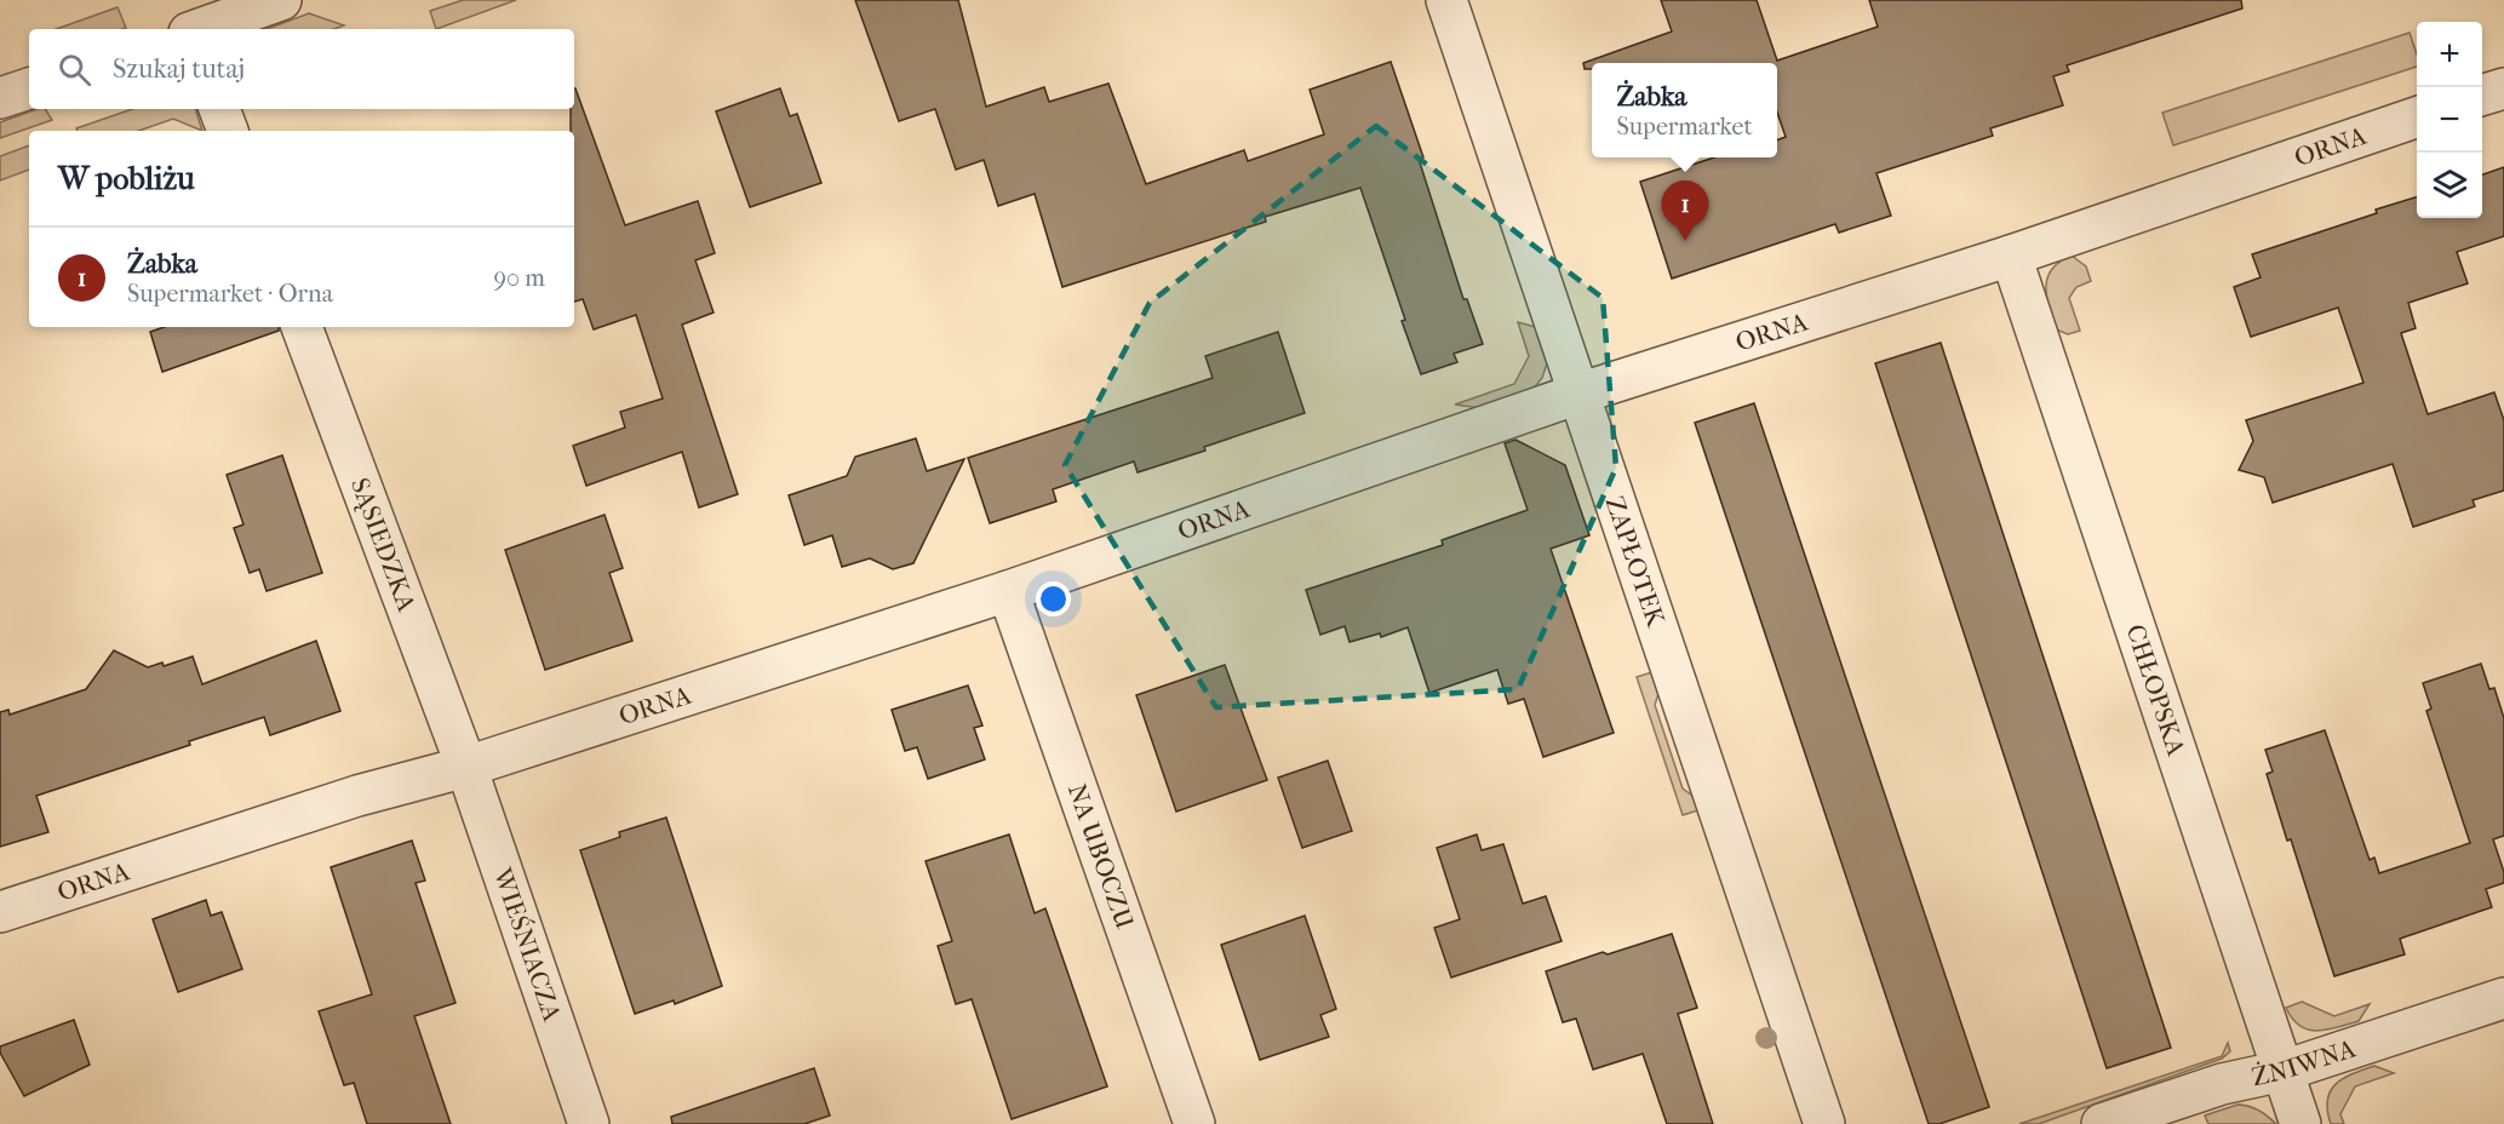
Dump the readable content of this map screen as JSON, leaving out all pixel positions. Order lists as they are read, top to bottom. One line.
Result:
{"streets":{"street":["ORNA","SĄSIEDZKA","ZAPŁOTEK","CHŁOPSKA","NA UBOCZU","WIEŚNIACZA","ŻNIWNA"]},"crossings":[["ORNA","SĄSIEDZKA"],["ORNA","ZAPŁOTEK"],["ORNA","CHŁOPSKA"],["ORNA","NA UBOCZU"],["ORNA","WIEŚNIACZA"],["SĄSIEDZKA","WIEŚNIACZA"],["CHŁOPSKA","ŻNIWNA"]],"page":{"map_buttons":["+","−"],"search":"Szukaj tutaj","popup":["Żabka","Supermarket"],"heading":"W pobliżu","pins":"1","list":[{"mark":"1","name":"Żabka","note":"Supermarket · Orna","value":"90 m"}]}}
